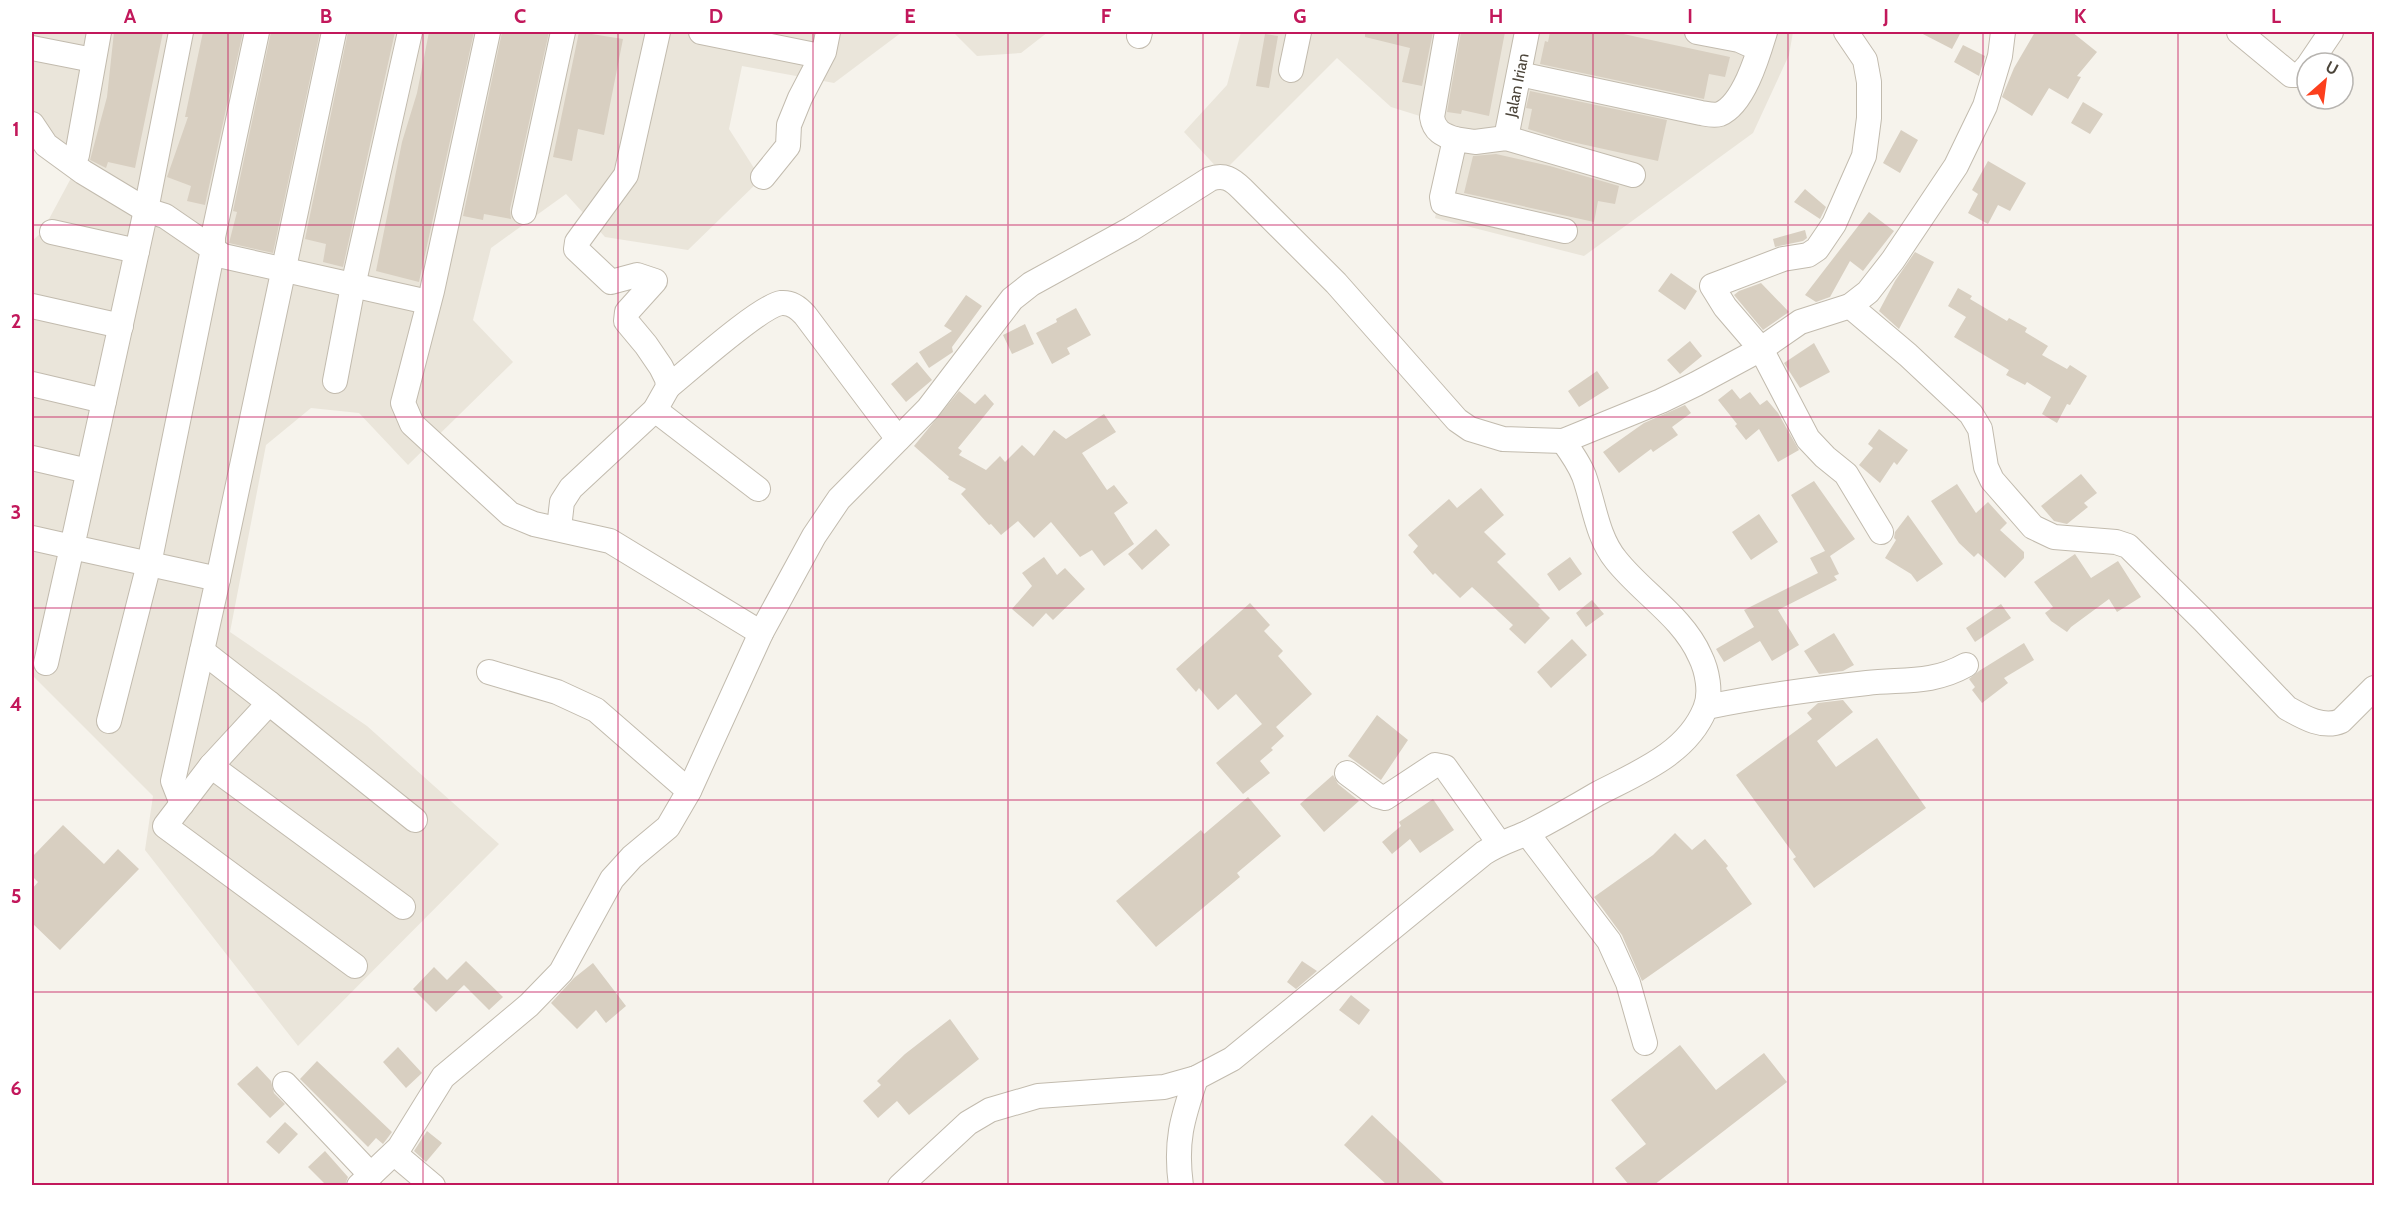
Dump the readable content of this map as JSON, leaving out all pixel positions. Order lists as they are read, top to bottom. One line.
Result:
{"streets":{"street":["Jalan Irian"]},"north":"top right","grid":{"columns":["A","B","C","D","E","F","G","H","I","J","K","L"],"rows":["1","2","3","4","5","6"]}}
